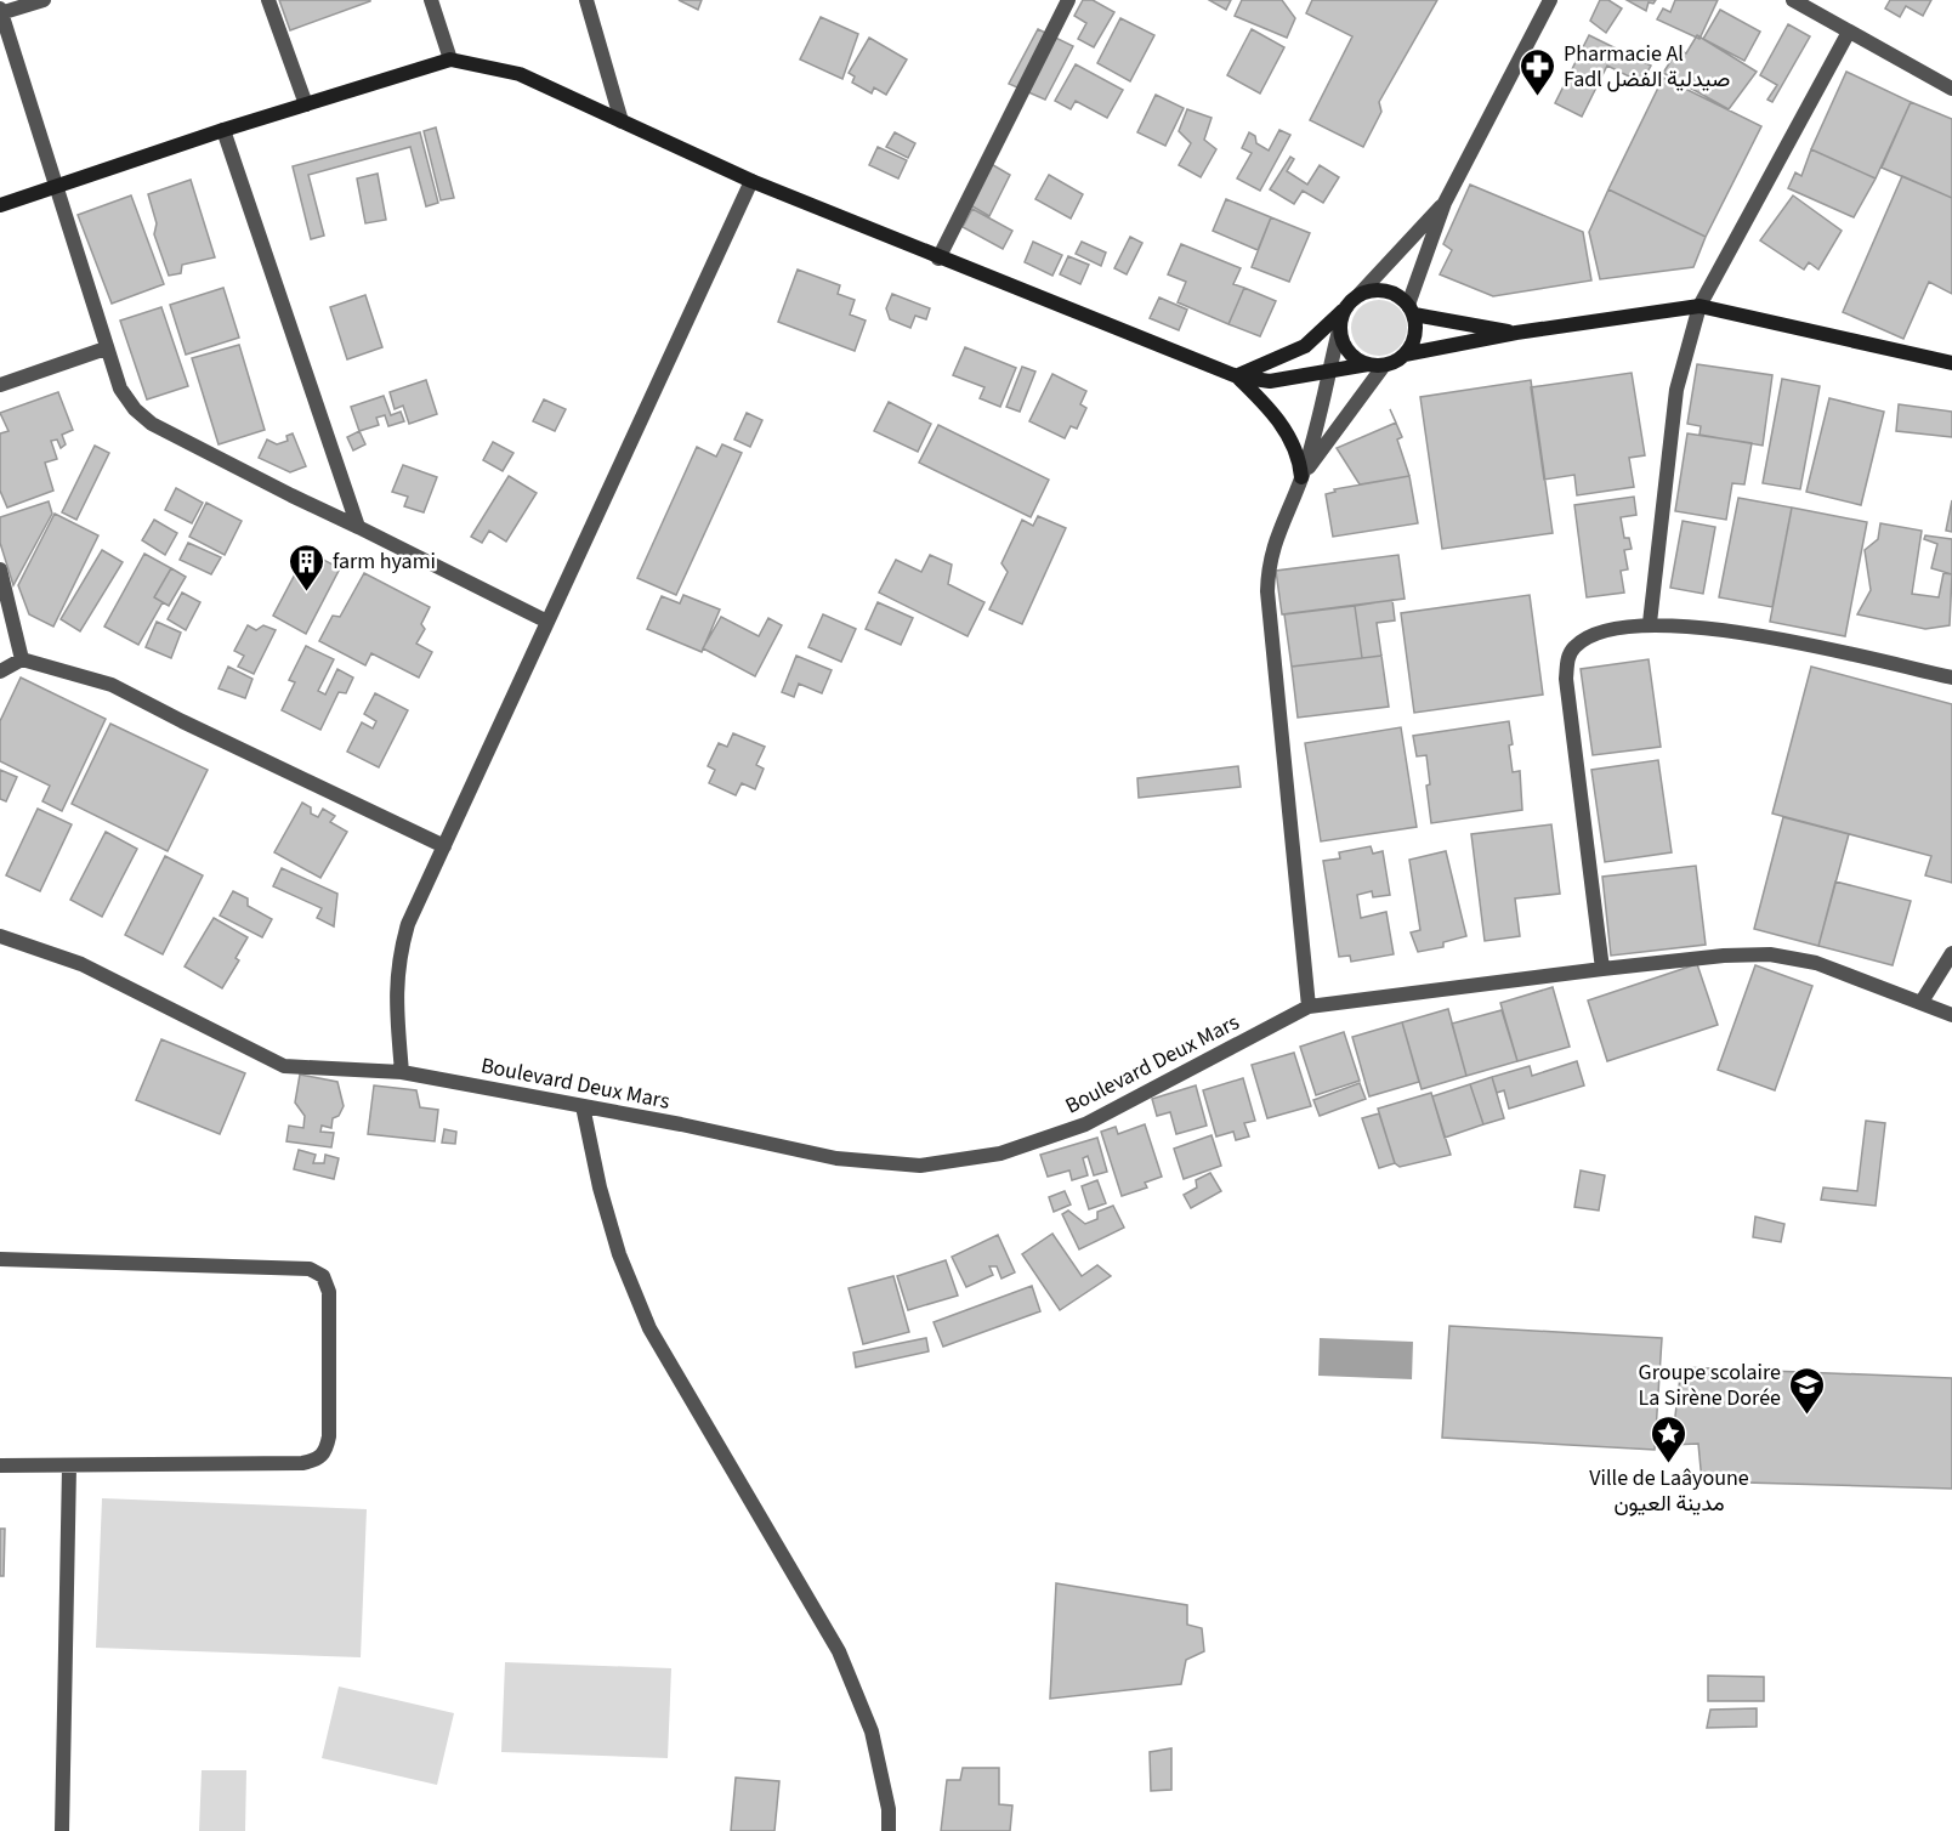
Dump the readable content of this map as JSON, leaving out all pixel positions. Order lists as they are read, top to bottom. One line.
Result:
{"streets":{"street":["Boulevard Deux Mars"]},"places":{"pharmacy":["Pharmacie Al Fadl صيدلية الفضل"],"building":["farm hyami"],"school or university":["Groupe scolaire La Sirène Dorée"],"place":["Ville de Laâyoune مدينة العيون"]}}
